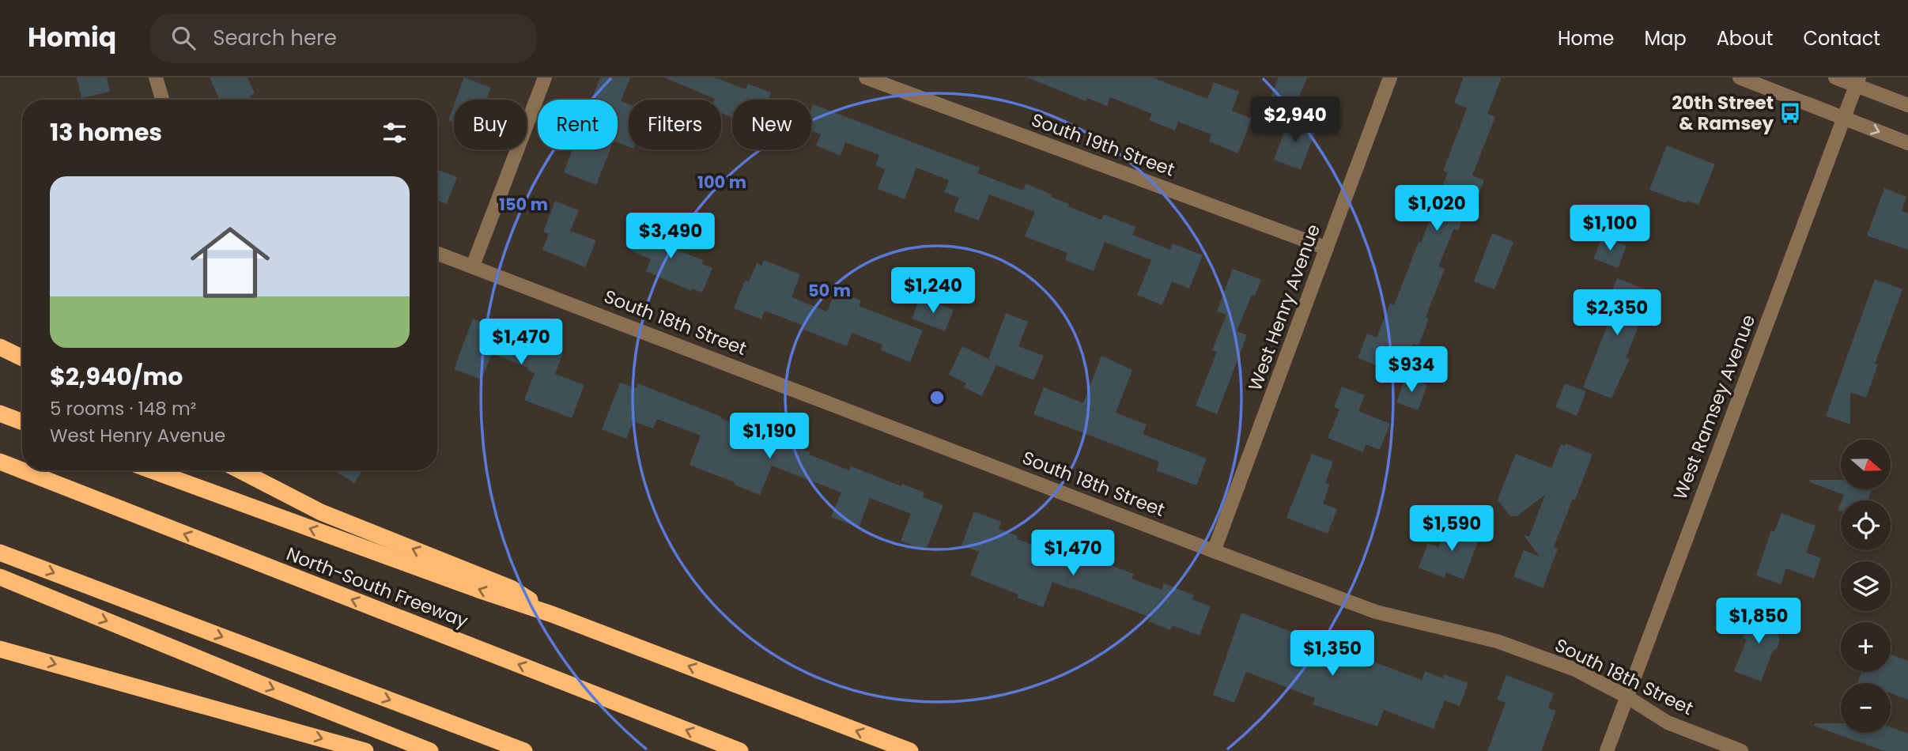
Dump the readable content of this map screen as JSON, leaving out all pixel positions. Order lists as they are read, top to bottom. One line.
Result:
{"streets":{"highway":["North-South Freeway"],"street":["South 19th Street","West Henry Avenue","South 18th Street","West Ramsey Avenue"]},"crossings":[["South 19th Street","West Henry Avenue"],["West Henry Avenue","South 18th Street"],["South 18th Street","West Ramsey Avenue"]],"places":{"bus stop":["20th Street & Ramsey"]},"north":"right","page":{"header":"Homiq","search":"Search here","nav":["Home","Map","About","Contact"],"price":["$2,940","$1,020","$1,100","$3,490","$1,240","$2,350","$1,470","$934","$1,190","$1,590","$1,470","$1,850","$1,350"],"chip":["Buy","Rent","Filters","New"],"heading":"13 homes","list":[{"name":"$2,940/mo","note":"5 rooms · 148 m² · West Henry Avenue"}],"map_buttons":["+","−"]},"rings":["100 m","150 m","50 m"]}
